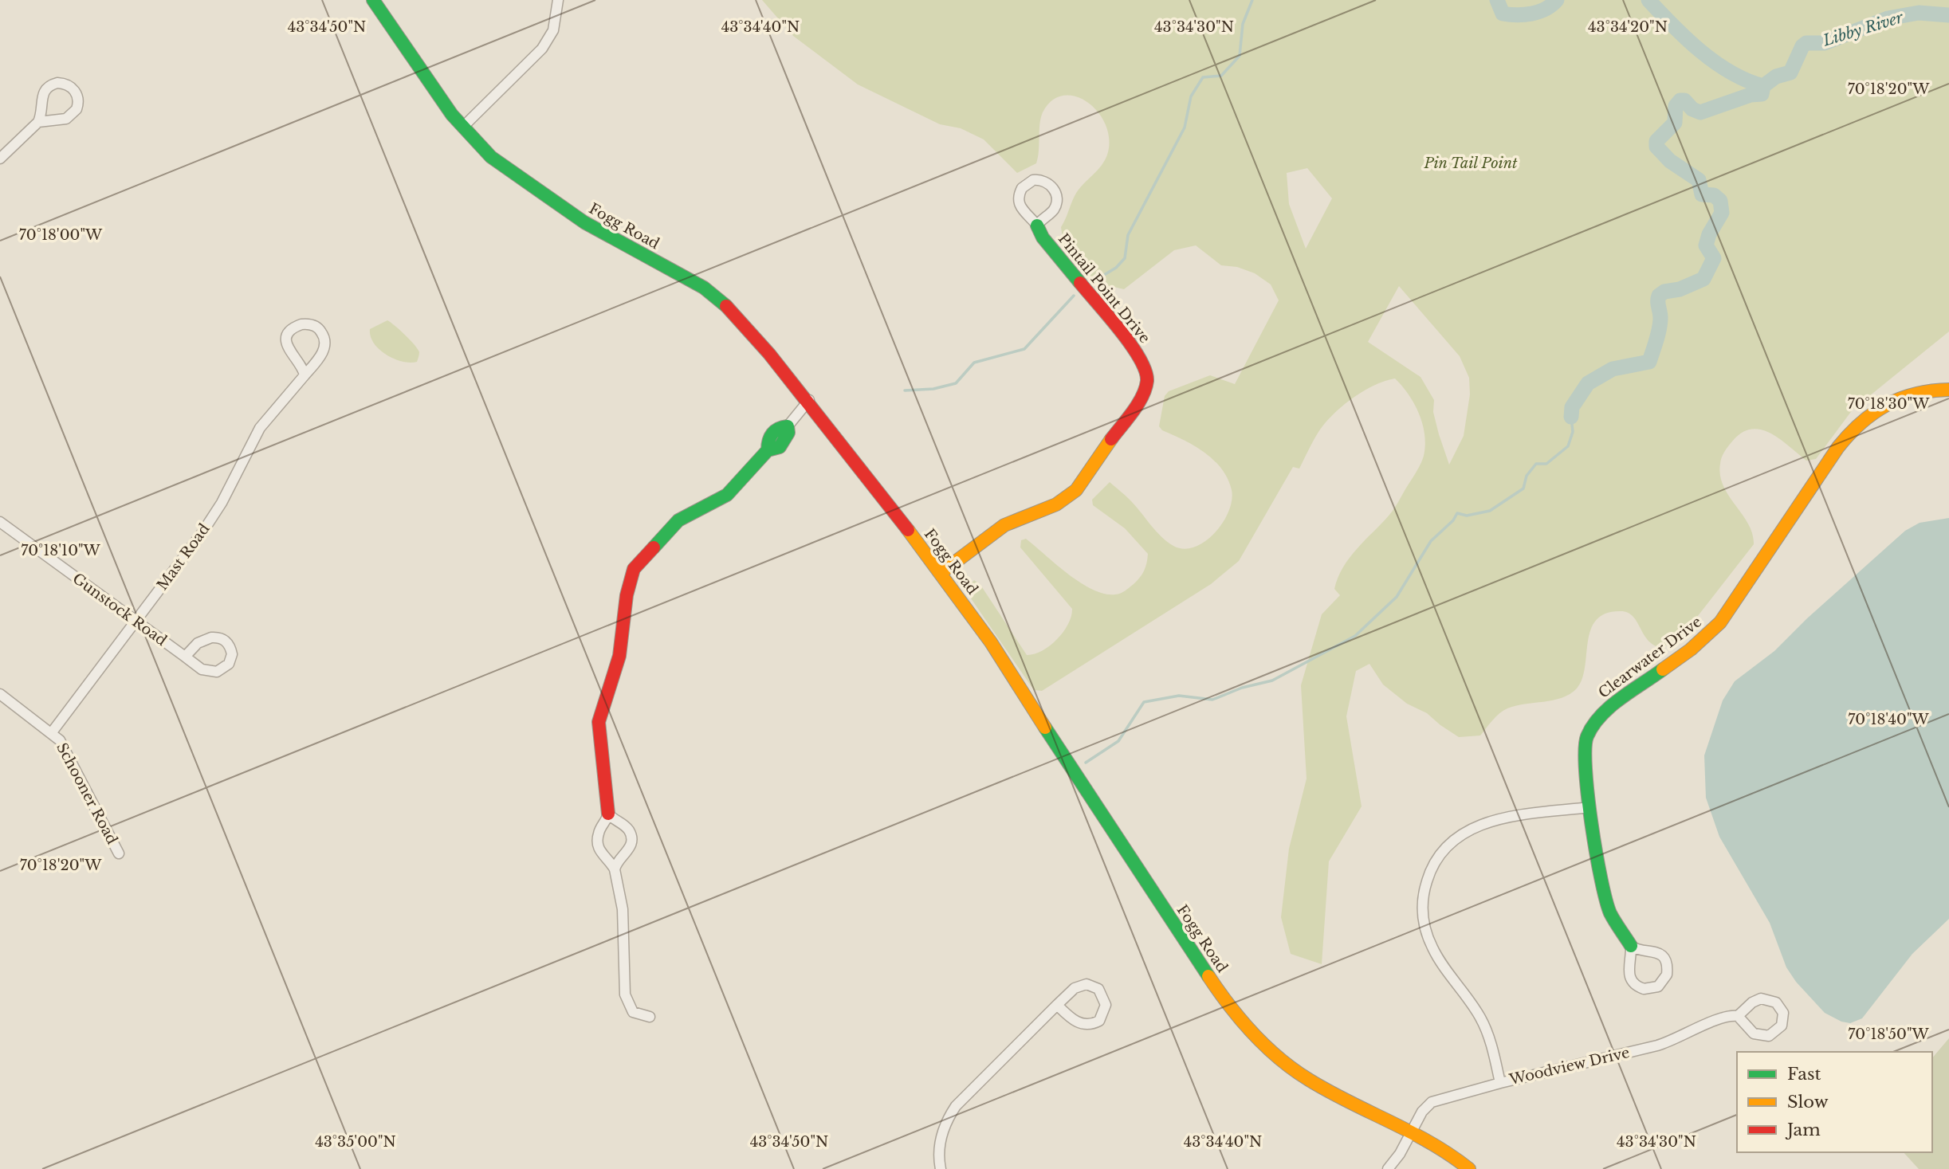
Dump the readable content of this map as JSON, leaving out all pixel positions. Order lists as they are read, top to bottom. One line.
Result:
{"streets":{"street":["Fogg Road","Pintail Point Drive","Mast Road","Gunstock Road","Clearwater Drive","Schooner Road","Woodview Drive"]},"crossings":[["Fogg Road","Pintail Point Drive"],["Fogg Road","Woodview Drive"],["Mast Road","Gunstock Road"],["Mast Road","Schooner Road"]],"water":["Libby River"],"parks":["Pin Tail Point"],"legend":["Fast","Slow","Jam"],"coordinates":["43°34'40\"N","43°34'30\"N","43°34'20\"N","43°34'50\"N","70°18'20\"W","70°18'00\"W","70°18'30\"W","70°18'10\"W","70°18'40\"W","70°18'50\"W","43°35'00\"N"]}
